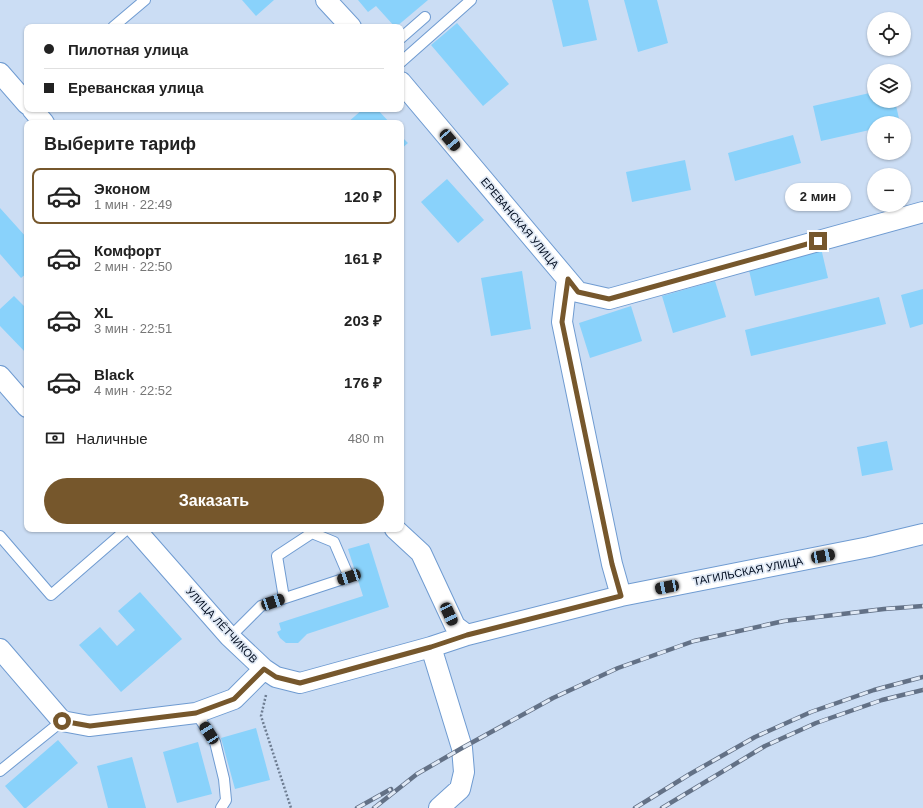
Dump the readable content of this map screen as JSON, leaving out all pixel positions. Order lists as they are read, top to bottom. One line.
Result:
{"streets":{"street":["ЕРЕВАНСКАЯ УЛИЦА","ТАГИЛЬСКАЯ УЛИЦА","УЛИЦА ЛЁТЧИКОВ"]},"crossings":[["ТАГИЛЬСКАЯ УЛИЦА","УЛИЦА ЛЁТЧИКОВ"]],"page":{"map_buttons":["+","−"],"banner":["Пилотная улица","Ереванская улица"],"heading":"Выберите тариф","list":[{"name":"Эконом","note":"1 мин · 22:49","value":"120 ₽"},{"name":"Комфорт","note":"2 мин · 22:50","value":"161 ₽"},{"name":"XL","note":"3 мин · 22:51","value":"203 ₽"},{"name":"Black","note":"4 мин · 22:52","value":"176 ₽"}],"bubble":"2 мин","pay":["Наличные","480 m"],"buttons":"Заказать"}}
